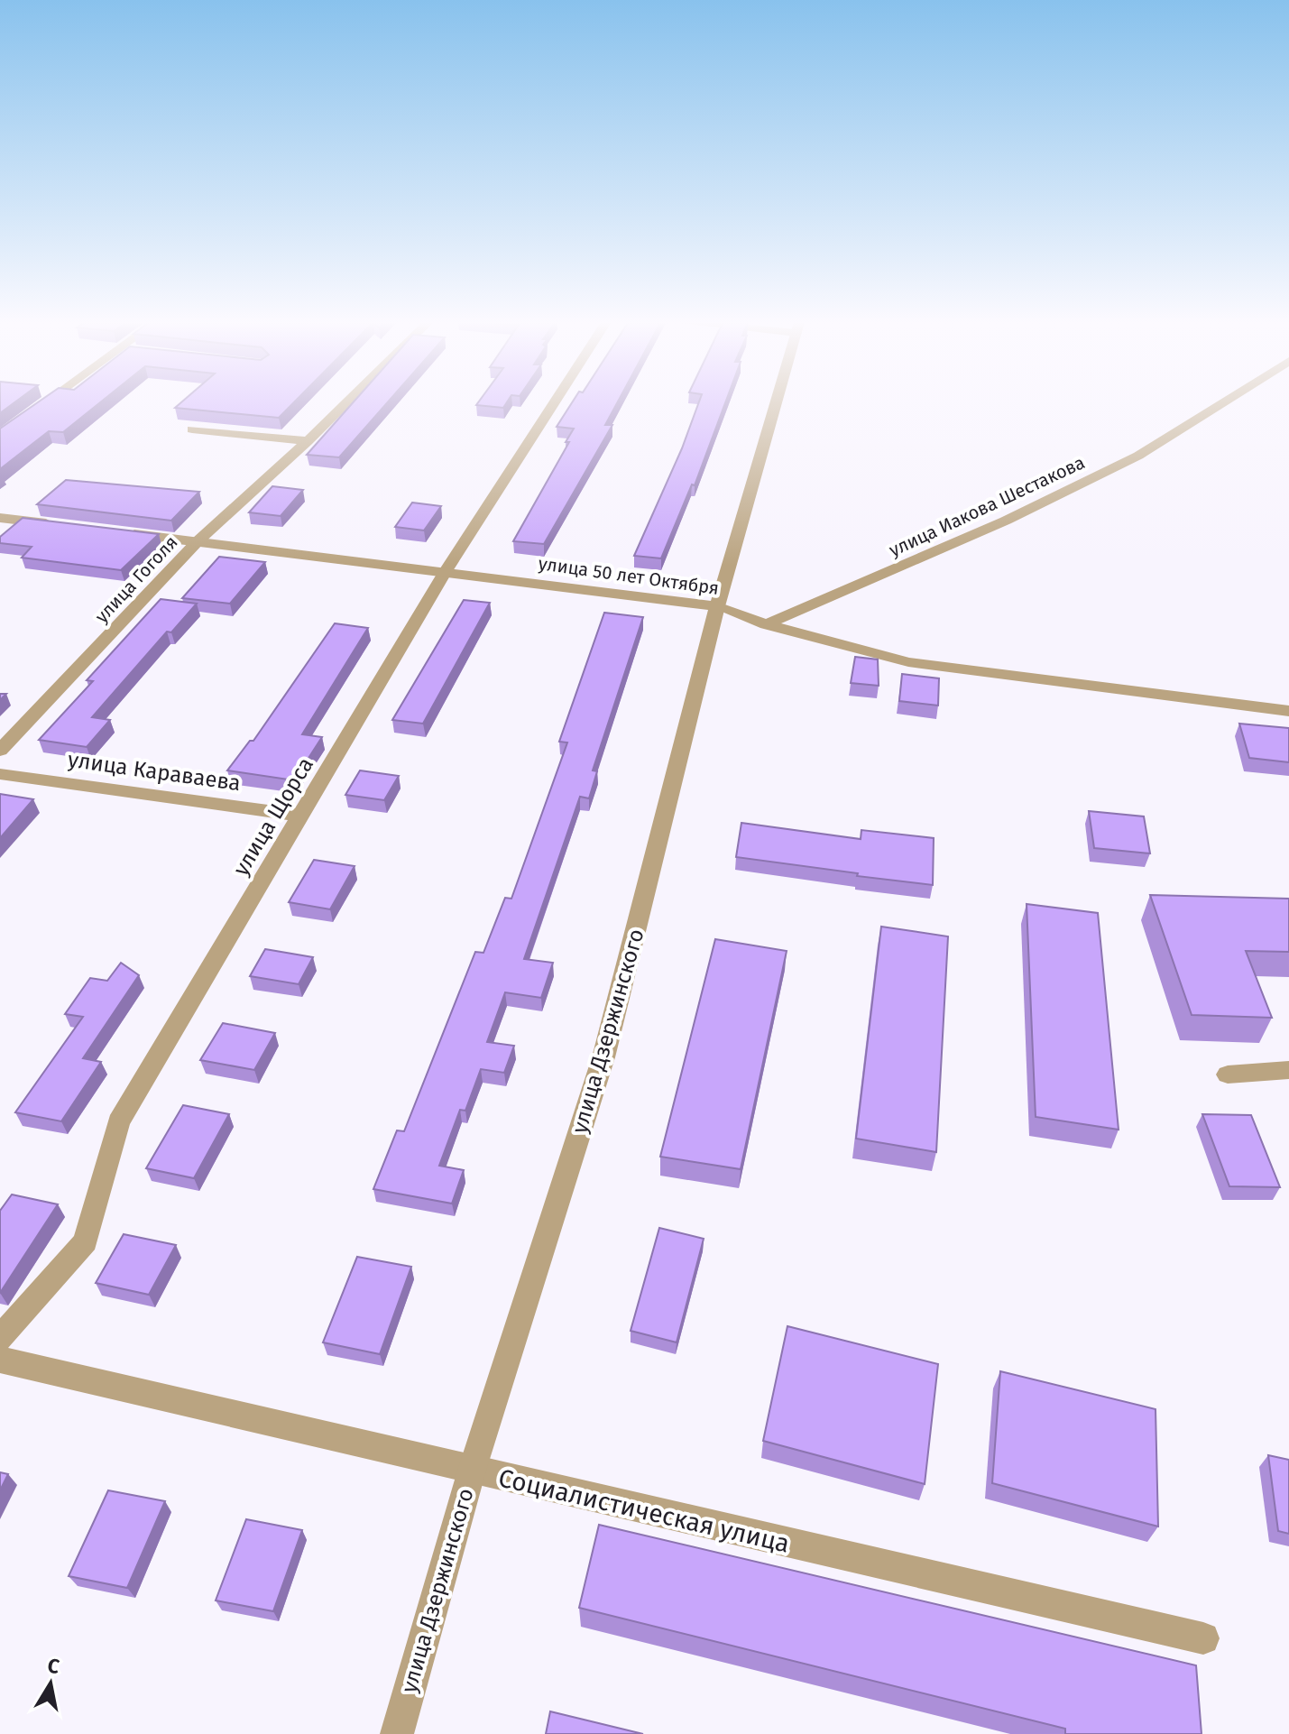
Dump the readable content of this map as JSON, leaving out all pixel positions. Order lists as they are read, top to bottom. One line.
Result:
{"streets":{"street":["улица Иакова Шестакова","улица 50 лет Октября","улица Гоголя","улица Караваева","улица Щорса","улица Дзержинского","Социалистическая улица"]},"crossings":[["улица Иакова Шестакова","улица 50 лет Октября"],["улица 50 лет Октября","улица Гоголя"],["улица 50 лет Октября","улица Щорса"],["улица 50 лет Октября","улица Дзержинского"],["улица Караваева","улица Щорса"],["улица Дзержинского","Социалистическая улица"]],"north":"top"}
